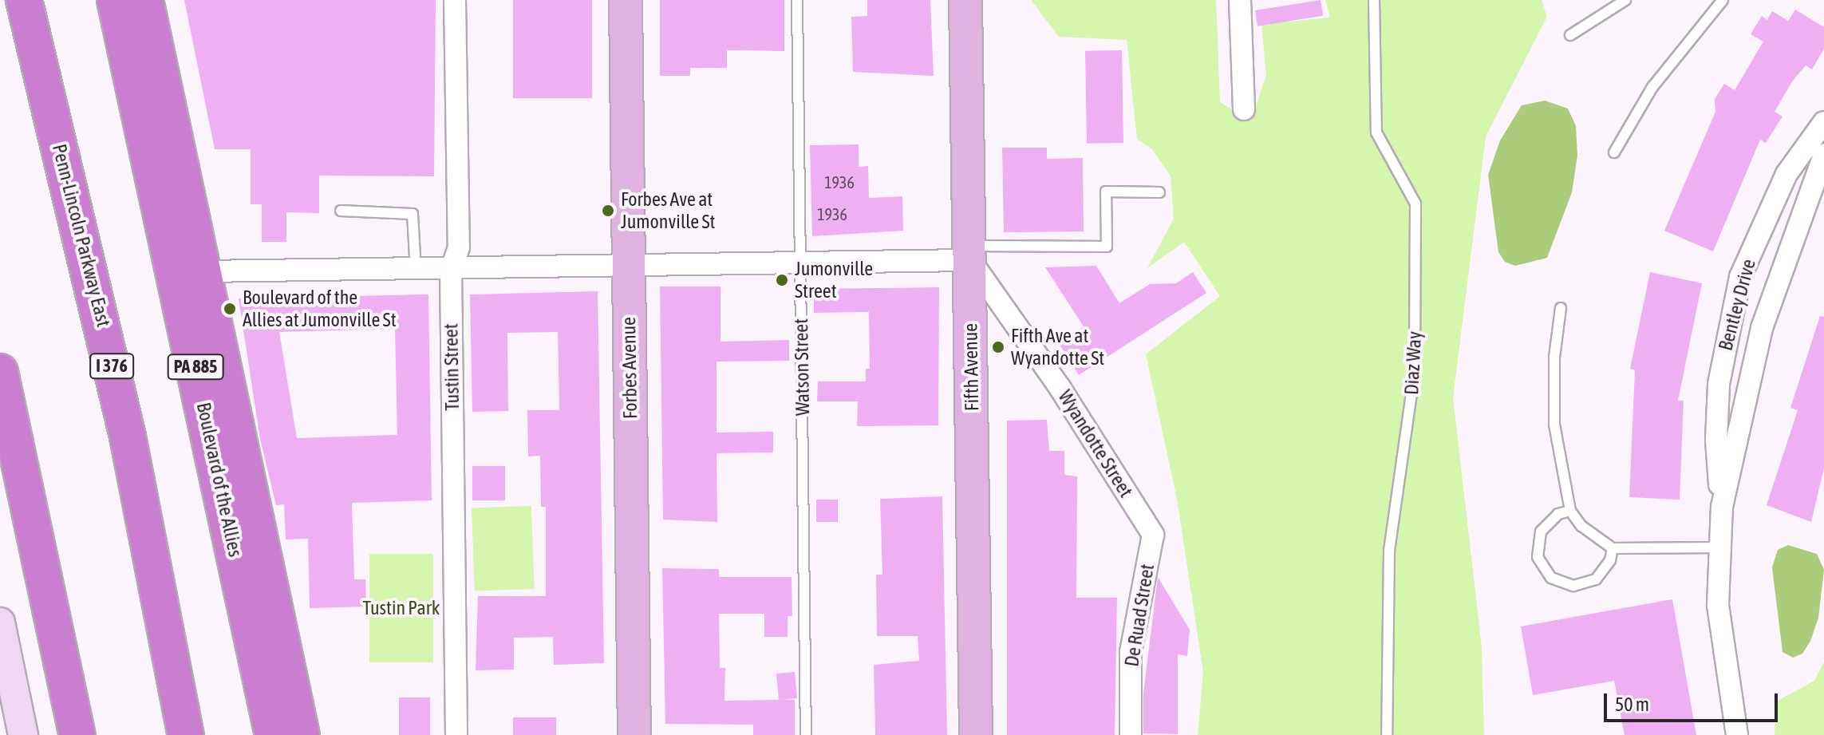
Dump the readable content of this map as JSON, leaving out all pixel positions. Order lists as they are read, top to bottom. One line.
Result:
{"streets":{"highway":["Penn-Lincoln Parkway East","I 376","PA 885","Boulevard of the Allies"],"main road":["Fifth Avenue","Forbes Avenue"],"street":["Bentley Drive","Tustin Street","Wyandotte Street","De Ruad Street"],"lane":["Diaz Way","Watson Street"]},"crossings":[["Fifth Avenue","Wyandotte Street"],["Wyandotte Street","De Ruad Street"]],"parks":["Tustin Park"],"places":["Forbes Ave at Jumonville St","Jumonville Street","Boulevard of the Allies at Jumonville St","Fifth Ave at Wyandotte St"],"house_numbers":["1936","1936"],"scale_bar":"50 m"}
